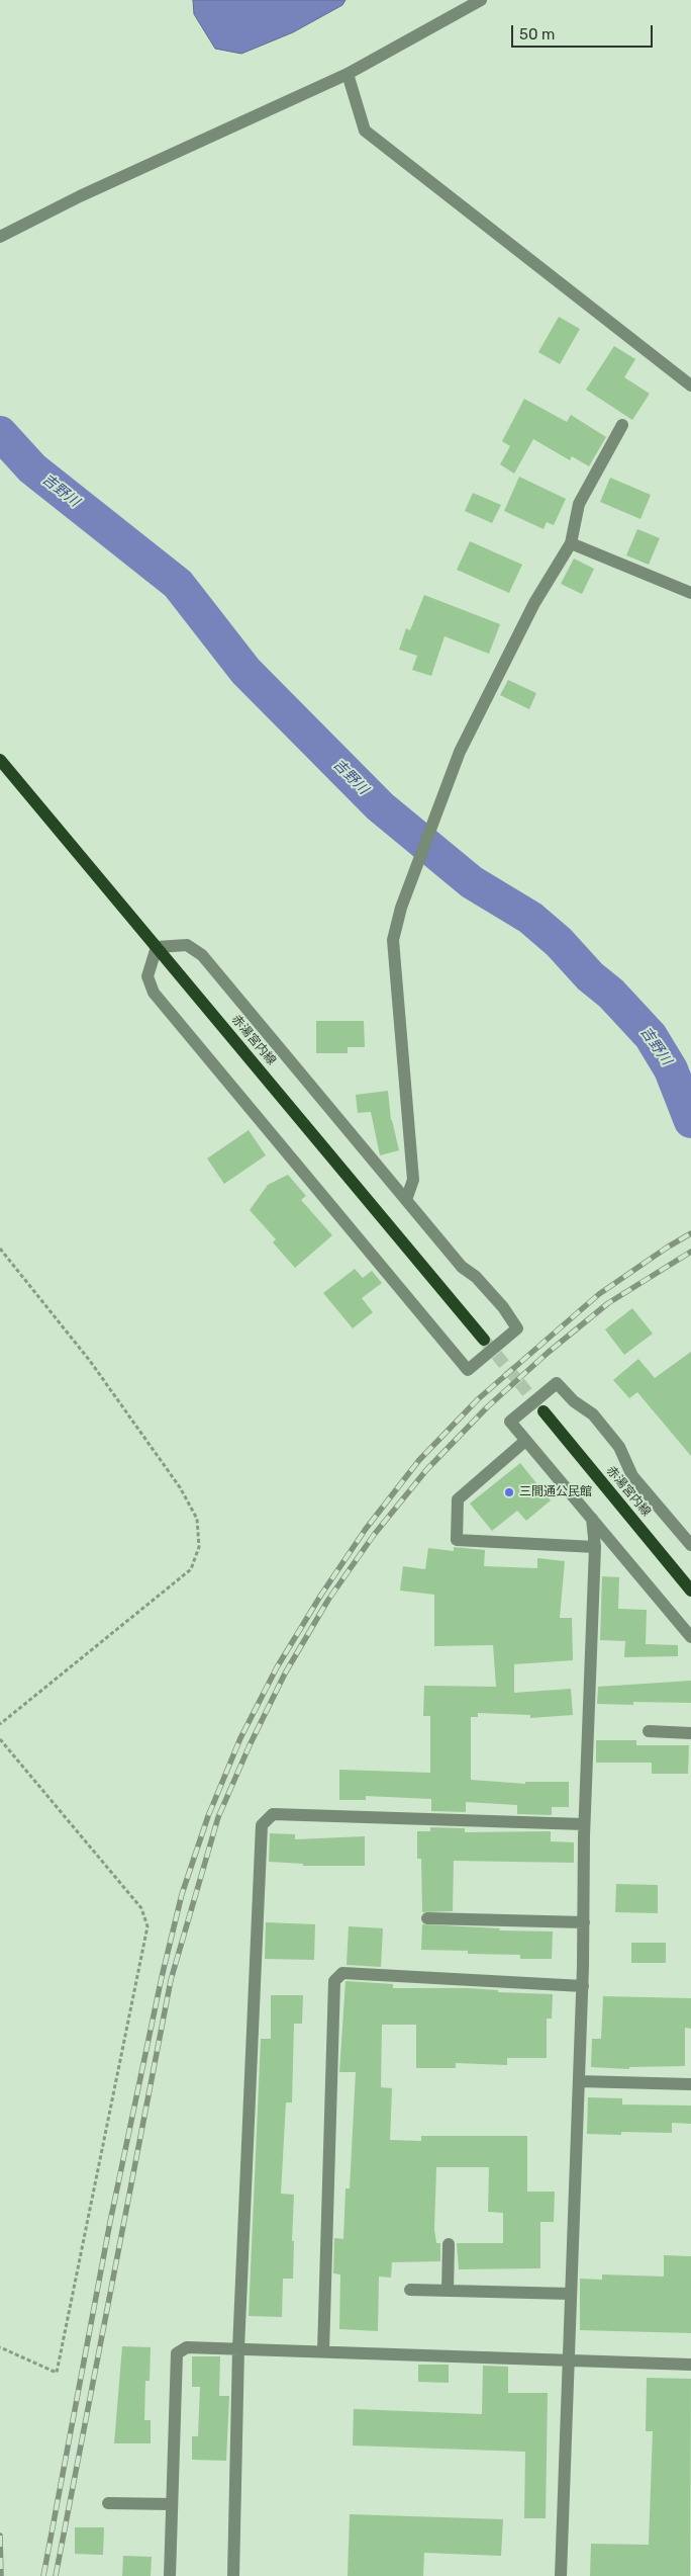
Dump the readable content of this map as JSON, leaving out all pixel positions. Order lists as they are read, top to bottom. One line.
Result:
{"streets":{"main road":["赤湯宮内線"]},"water":["吉野川"],"places":["三間通公民館"],"scale_bar":"50 m"}
